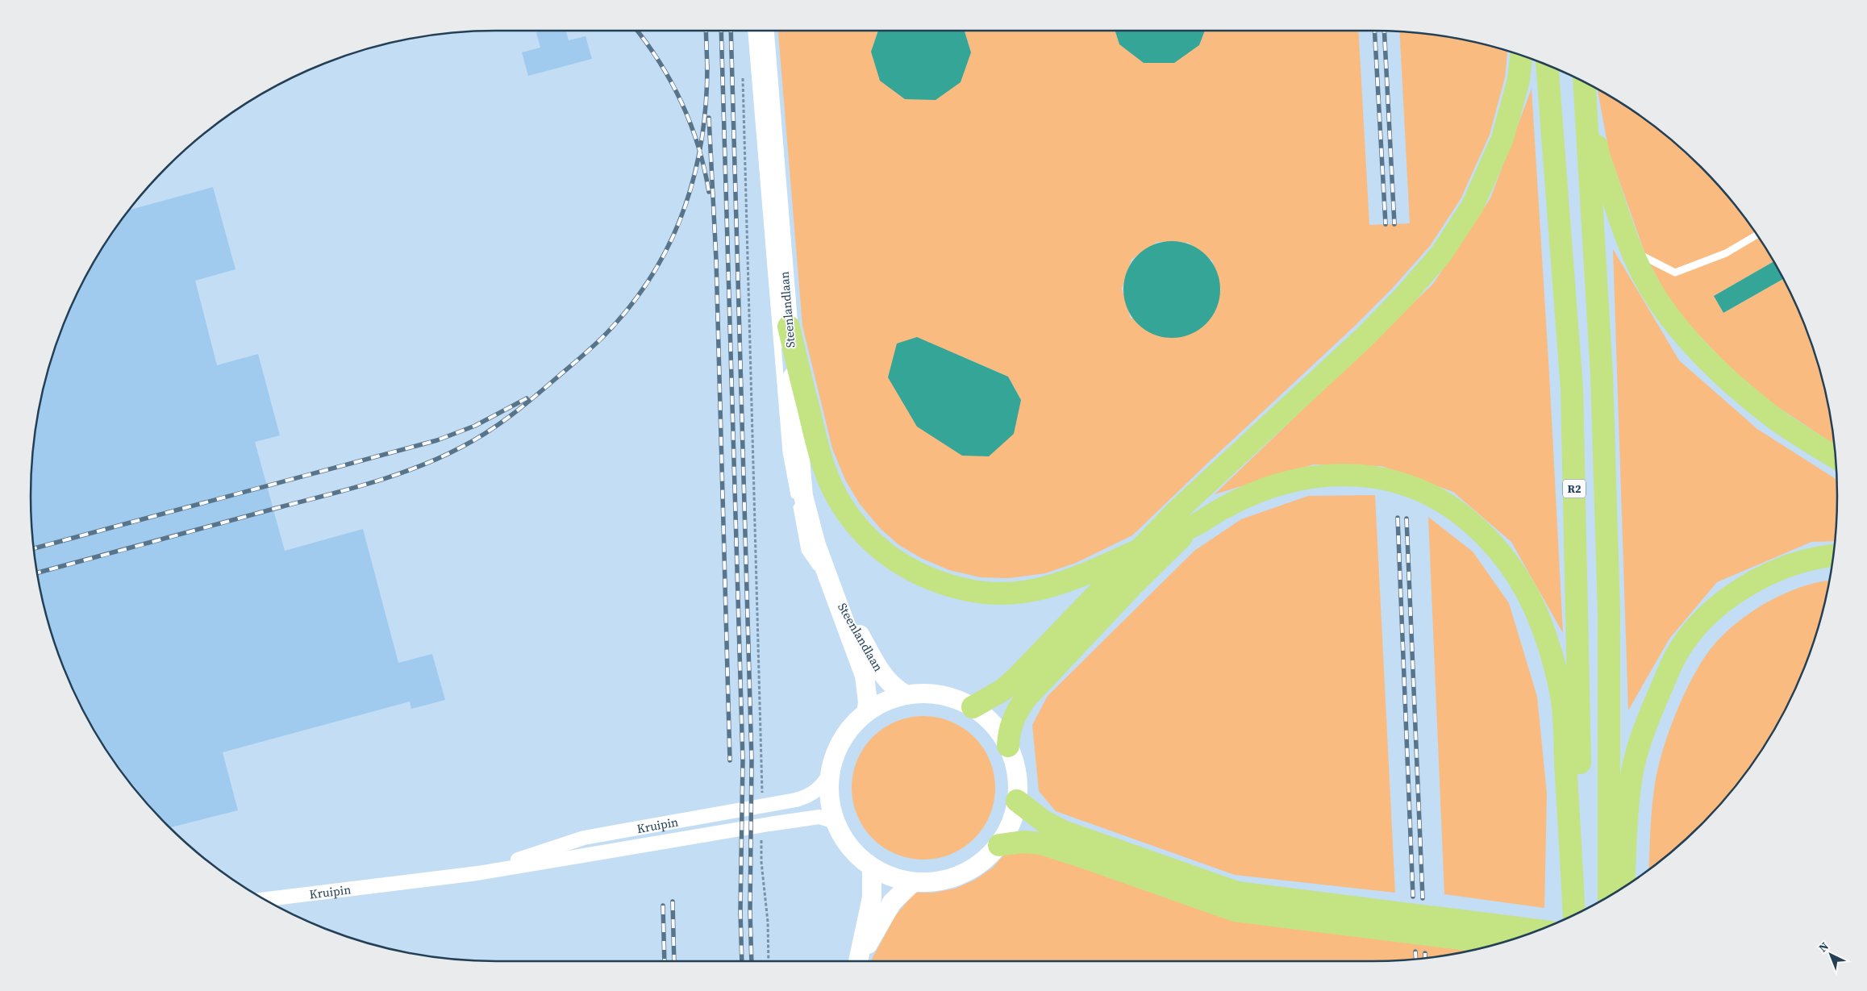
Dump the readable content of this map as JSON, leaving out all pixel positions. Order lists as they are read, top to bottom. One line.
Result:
{"streets":{"highway":["R2"],"main road":["Steenlandlaan"],"street":["Kruipin"]},"north":"top left"}
